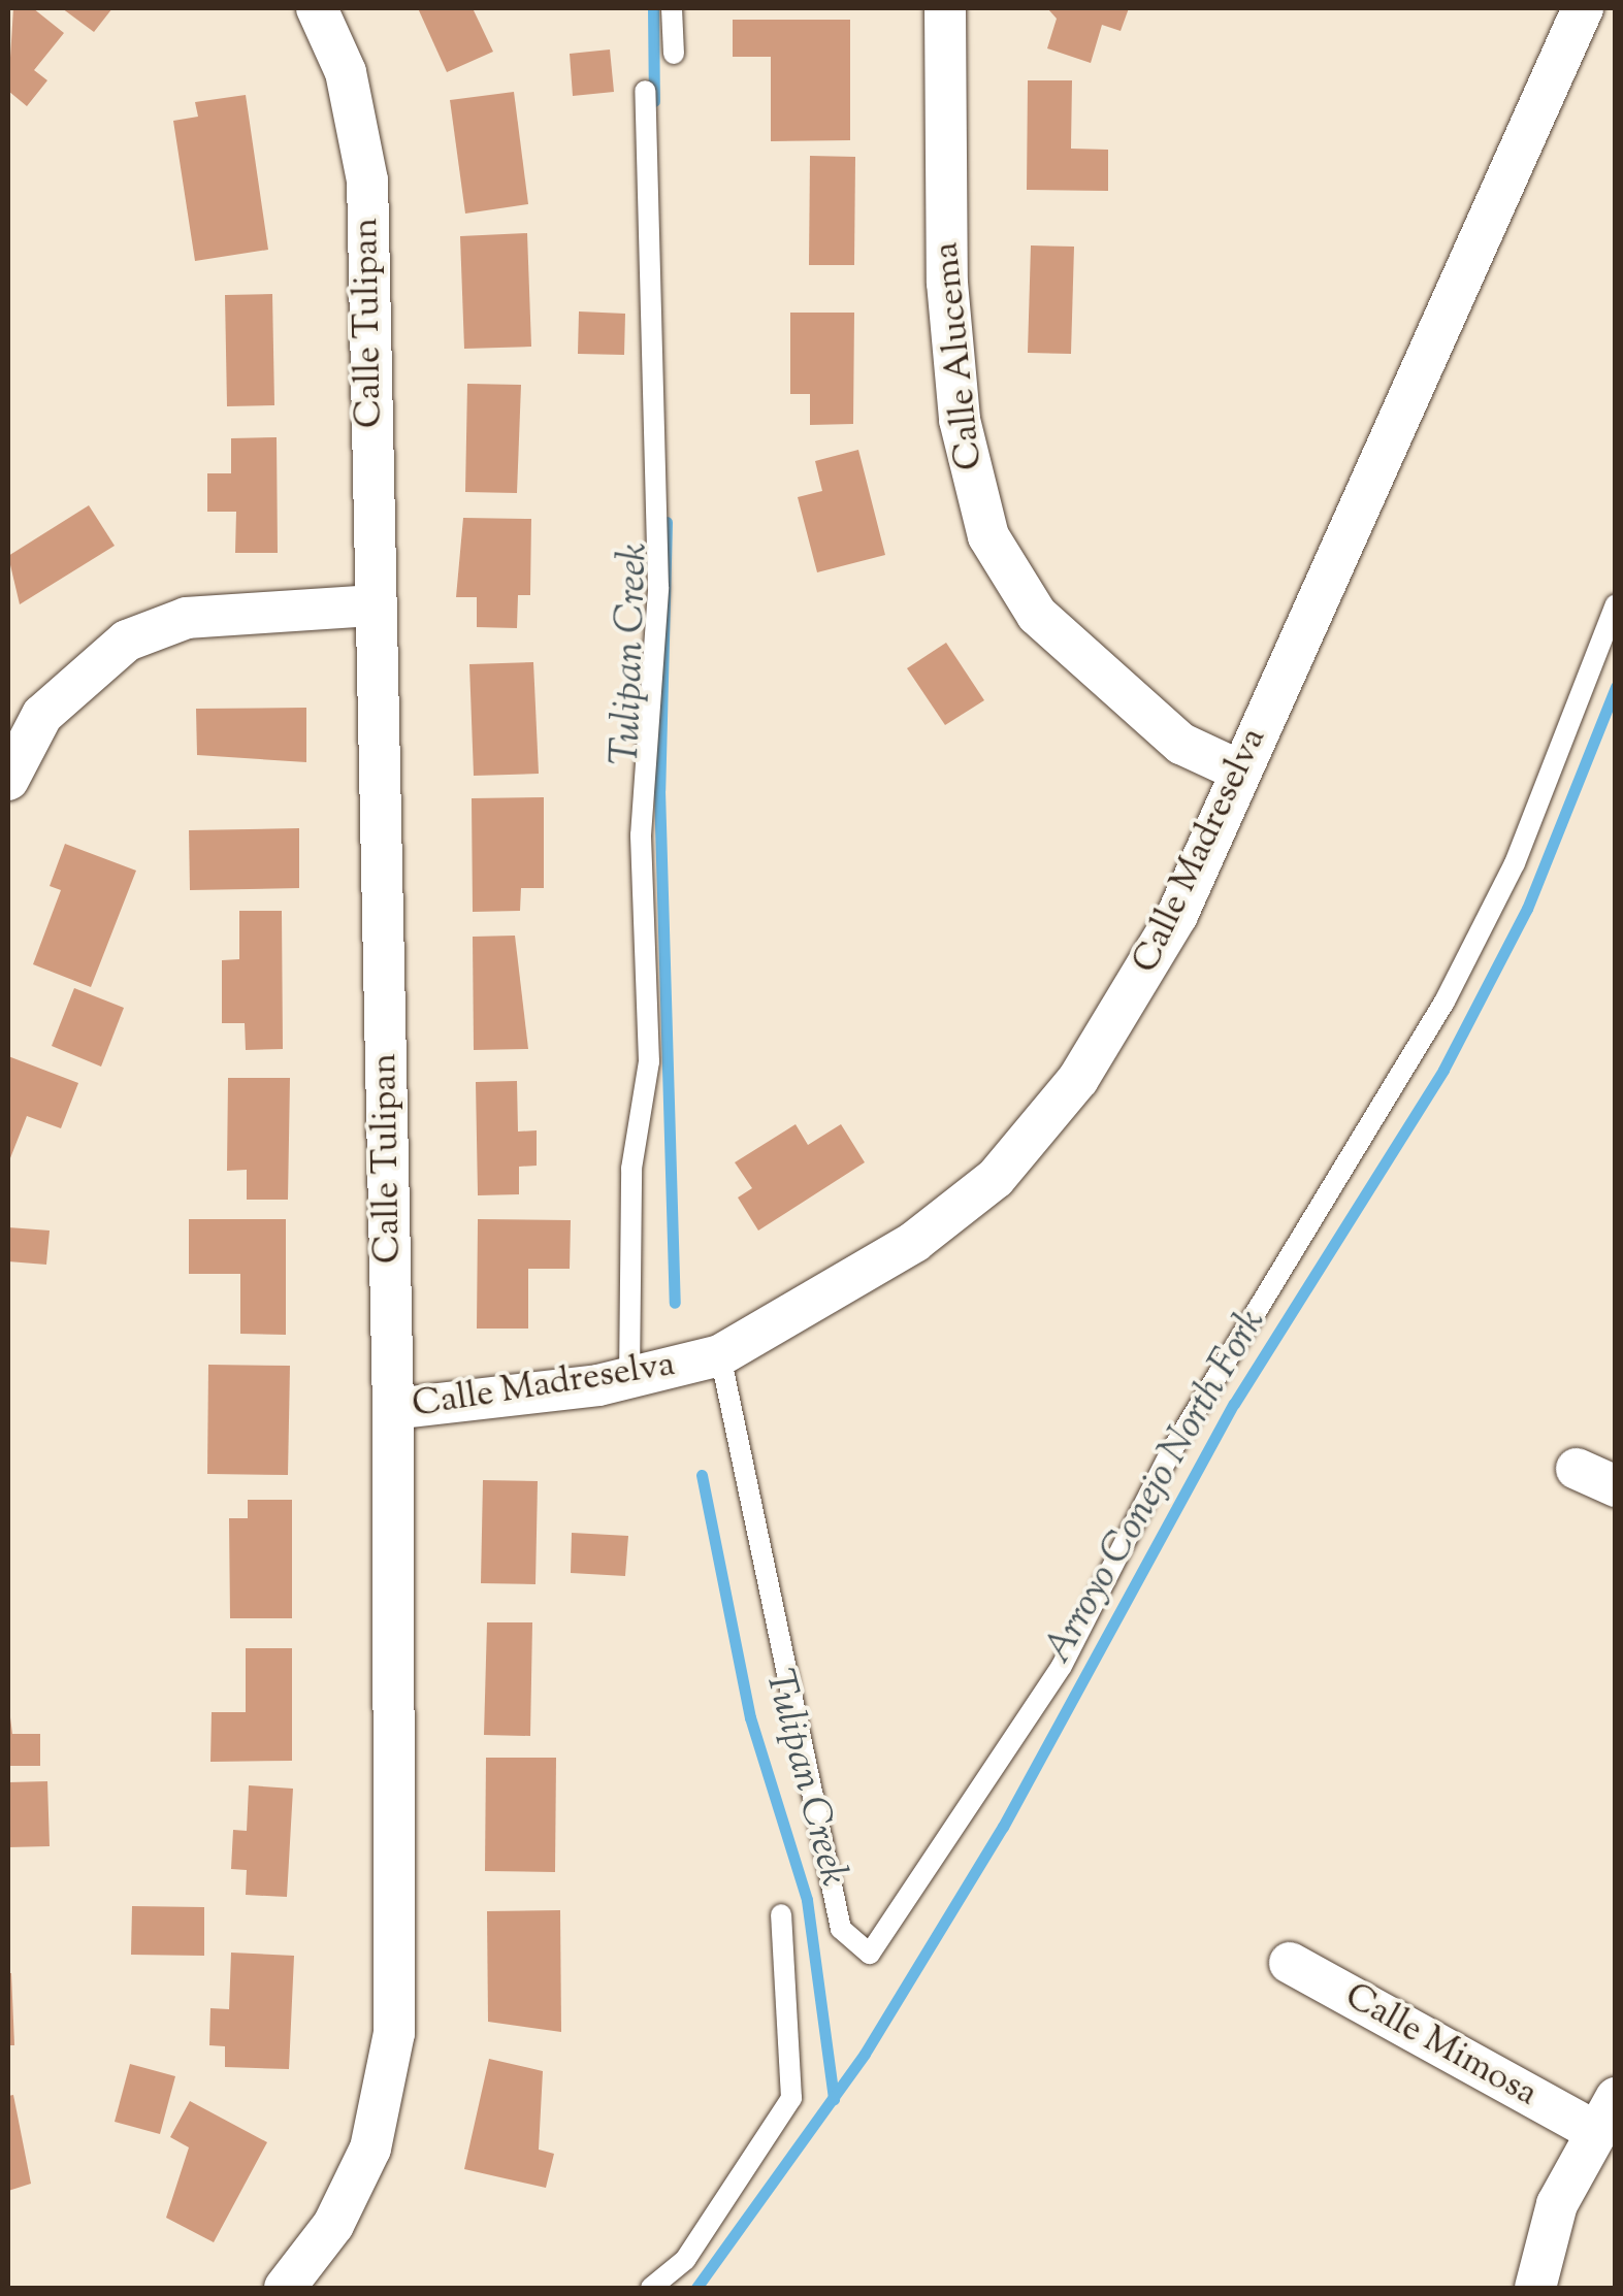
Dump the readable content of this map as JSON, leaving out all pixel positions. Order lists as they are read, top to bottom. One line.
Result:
{"streets":{"street":["Calle Tulipan","Calle Alucema","Calle Madreselva","Calle Mimosa"]},"crossings":[["Calle Tulipan","Calle Madreselva"],["Calle Alucema","Calle Madreselva"]],"water":["Tulipan Creek","Arroyo Conejo North Fork"]}
